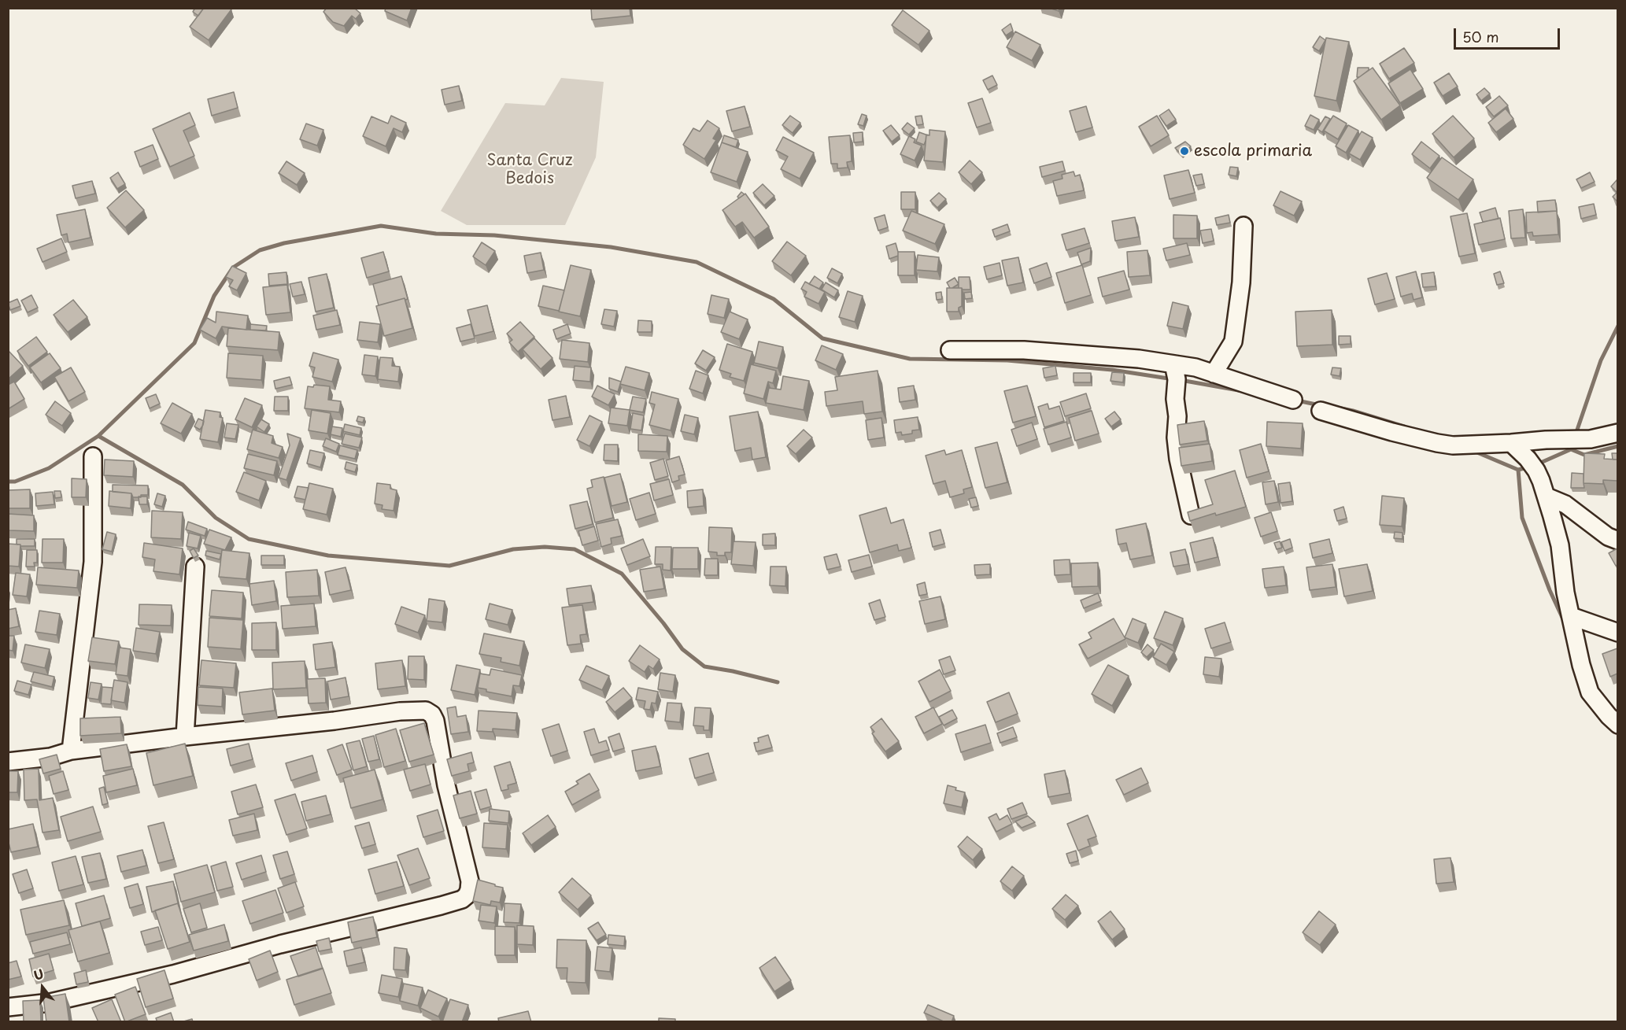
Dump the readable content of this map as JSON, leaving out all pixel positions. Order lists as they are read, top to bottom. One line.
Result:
{"parks":["Santa Cruz Bedois"],"places":["escola primaria"],"scale_bar":"50 m","north":"top"}
